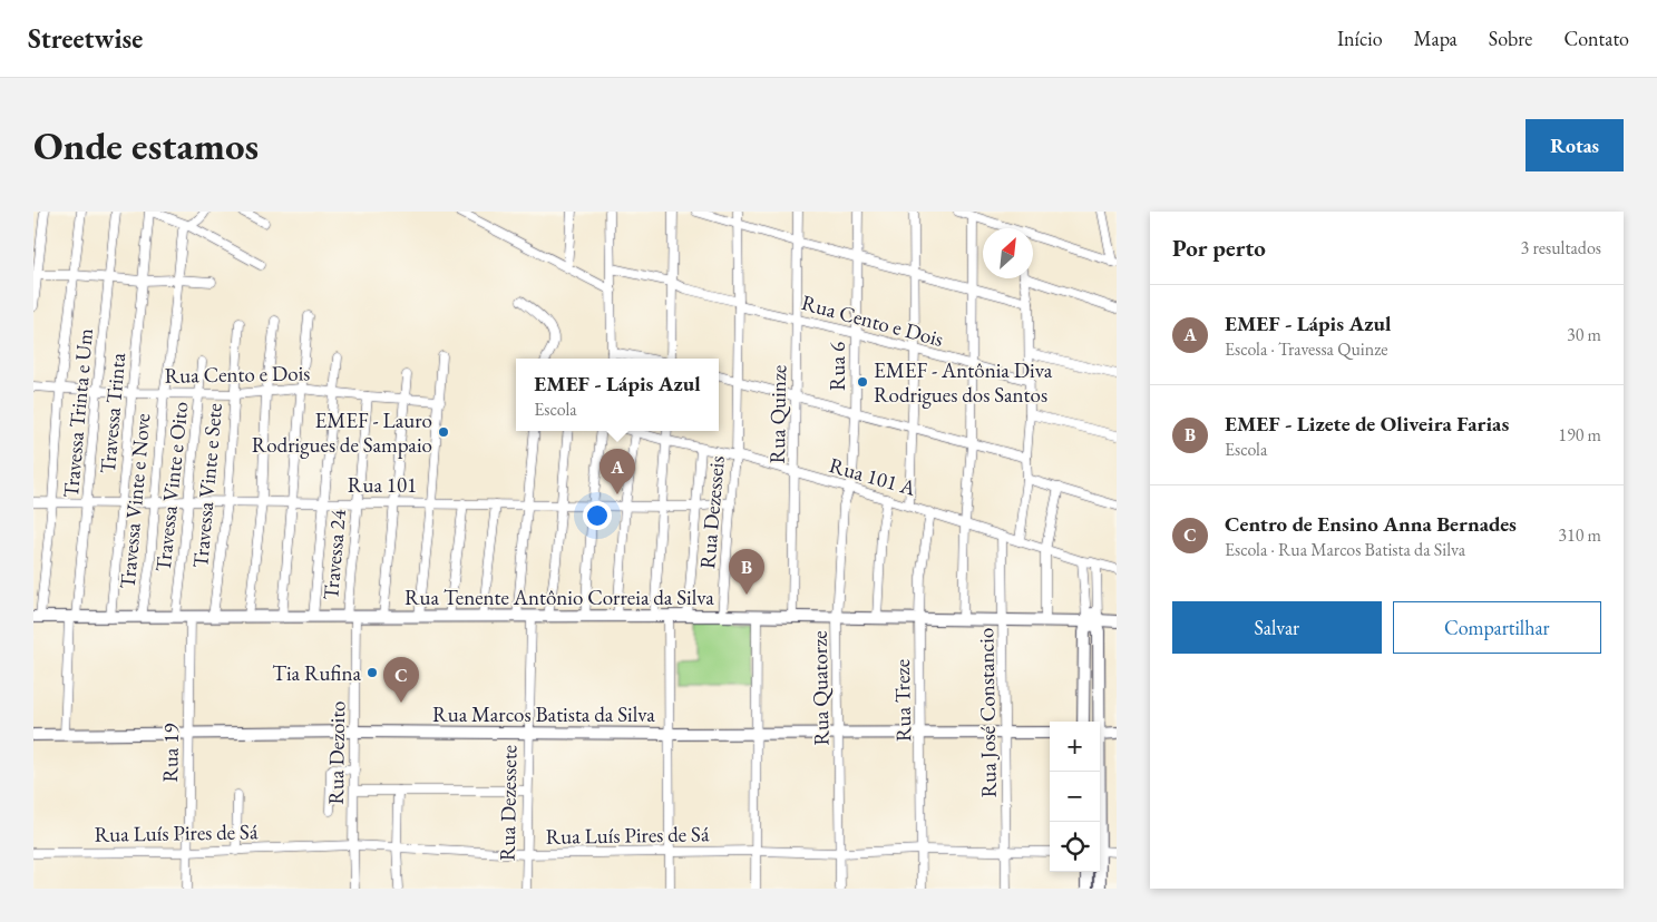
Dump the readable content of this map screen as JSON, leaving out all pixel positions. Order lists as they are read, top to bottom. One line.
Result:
{"streets":{"main road":["Rua Tenente Antônio Correia da Silva","Rua Marcos Batista da Silva"],"street":["Rua Cento e Dois","Rua 6","Travessa Trinta e Um","Travessa Trinta","Rua Quinze","Rua 101 A","Rua 101","Travessa Vinte e Sete","Travessa Vinte e Oito","Travessa Vinte e Nove","Rua Dezesseis","Travessa 24","Rua Quatorze","Rua Treze","Rua José Constancio","Rua 19","Rua Dezoito","Rua Dezessete","Rua Luís Pires de Sá"]},"crossings":[["Rua Cento e Dois","Rua 6"],["Rua Cento e Dois","Travessa Trinta e Um"],["Rua Cento e Dois","Travessa Trinta"],["Rua Cento e Dois","Rua Quinze"],["Rua Cento e Dois","Travessa Vinte e Sete"],["Rua Cento e Dois","Travessa Vinte e Oito"],["Rua Cento e Dois","Travessa Vinte e Nove"],["Rua Cento e Dois","Rua Dezesseis"],["Rua Cento e Dois","Travessa 24"],["Rua 6","Rua 101 A"],["Rua 6","Rua Quatorze"],["Travessa Trinta e Um","Rua 101"],["Travessa Trinta e Um","Rua Tenente Antônio Correia da Silva"],["Travessa Trinta e Um","Rua Marcos Batista da Silva"],["Travessa Trinta","Rua 101"],["Travessa Trinta","Rua Tenente Antônio Correia da Silva"],["Rua Quinze","Rua 101 A"],["Rua Quinze","Rua Tenente Antônio Correia da Silva"],["Rua 101 A","Rua Dezesseis"],["Rua 101 A","Rua Quatorze"],["Rua 101 A","Rua Treze"],["Rua 101 A","Rua José Constancio"],["Rua 101","Travessa Vinte e Sete"],["Rua 101","Travessa Vinte e Oito"],["Rua 101","Travessa Vinte e Nove"],["Rua 101","Rua Dezesseis"],["Rua 101","Travessa 24"],["Travessa Vinte e Sete","Rua Tenente Antônio Correia da Silva"],["Travessa Vinte e Oito","Rua Tenente Antônio Correia da Silva"],["Travessa Vinte e Nove","Rua Tenente Antônio Correia da Silva"],["Rua Dezesseis","Rua Tenente Antônio Correia da Silva"],["Travessa 24","Rua Tenente Antônio Correia da Silva"],["Travessa 24","Rua Dezoito"],["Rua Tenente Antônio Correia da Silva","Rua Quatorze"],["Rua Tenente Antônio Correia da Silva","Rua Treze"],["Rua Tenente Antônio Correia da Silva","Rua José Constancio"],["Rua Tenente Antônio Correia da Silva","Rua 19"],["Rua Tenente Antônio Correia da Silva","Rua Dezoito"],["Rua Tenente Antônio Correia da Silva","Rua Dezessete"],["Rua Quatorze","Rua Marcos Batista da Silva"],["Rua Quatorze","Rua Luís Pires de Sá"],["Rua Treze","Rua Marcos Batista da Silva"],["Rua Treze","Rua Luís Pires de Sá"],["Rua José Constancio","Rua Marcos Batista da Silva"],["Rua José Constancio","Rua Luís Pires de Sá"],["Rua Marcos Batista da Silva","Rua 19"],["Rua Marcos Batista da Silva","Rua Dezoito"],["Rua Marcos Batista da Silva","Rua Dezessete"],["Rua 19","Rua Luís Pires de Sá"],["Rua Dezoito","Rua Luís Pires de Sá"],["Rua Dezessete","Rua Luís Pires de Sá"]],"places":["EMEF - Antônia Diva Rodrigues dos Santos","EMEF - Lauro Rodrigues de Sampaio","Tia Rufina"],"north":"top right","page":{"header":"Streetwise","nav":["Início","Mapa","Sobre","Contato"],"buttons":["Rotas",["Salvar","Compartilhar"]],"title":"Onde estamos","heading":["Por perto","3 resultados"],"list":[{"mark":"A","name":"EMEF - Lápis Azul","note":"Escola · Travessa Quinze","value":"30 m"},{"mark":"B","name":"EMEF - Lizete de Oliveira Farias","note":"Escola","value":"190 m"},{"mark":"C","name":"Centro de Ensino Anna Bernades","note":"Escola · Rua Marcos Batista da Silva","value":"310 m"}],"popup":["EMEF - Lápis Azul","Escola"],"pins":["A","B","C"],"map_buttons":["+","−"]}}
